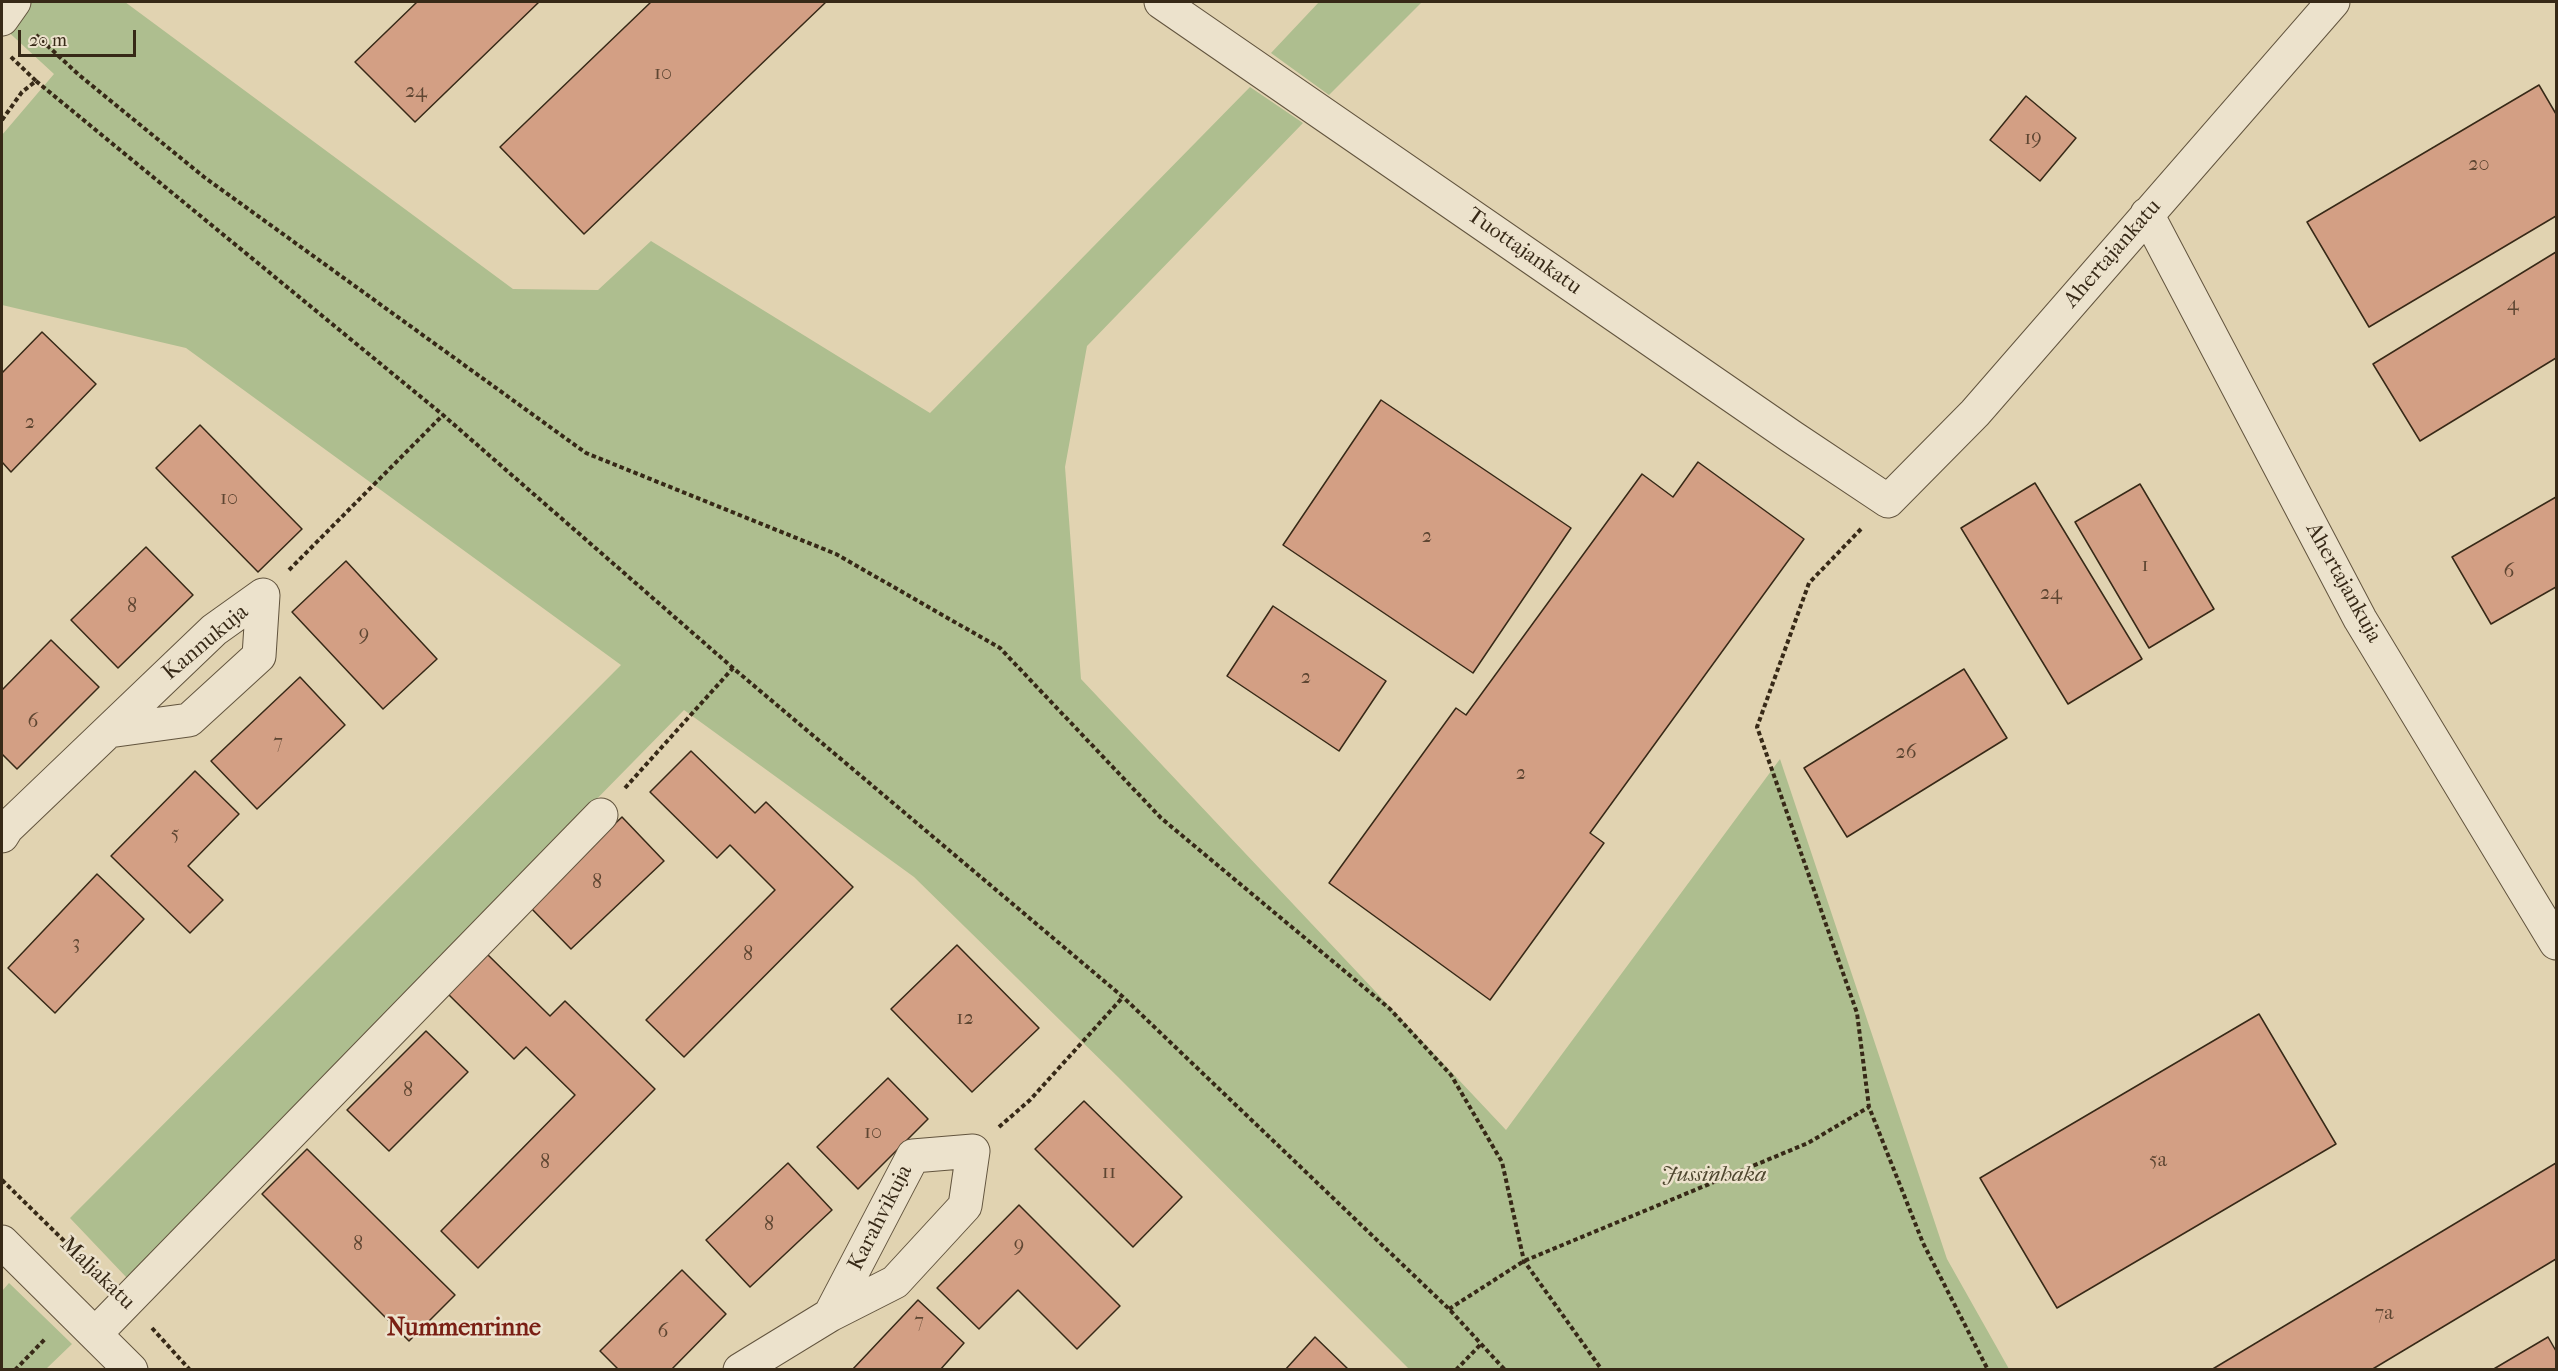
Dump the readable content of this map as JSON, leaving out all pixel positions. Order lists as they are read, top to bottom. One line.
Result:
{"streets":{"street":["Tuottajankatu","Ahertajankatu","Ahertajankuja","Kannukuja","Karahvikuja","Maljakatu"]},"crossings":[["Tuottajankatu","Ahertajankatu"],["Ahertajankatu","Ahertajankuja"]],"districts":["Nummenrinne"],"parks":["Jussinhaka"],"house_numbers":["10","24","19","20","4","2","10","2","1","6","24","8","9","2","6","7","26","2","5","8","3","8","12","8","10","5a","8","11","8","8","9","7a","7","6"],"scale_bar":"20 m"}
